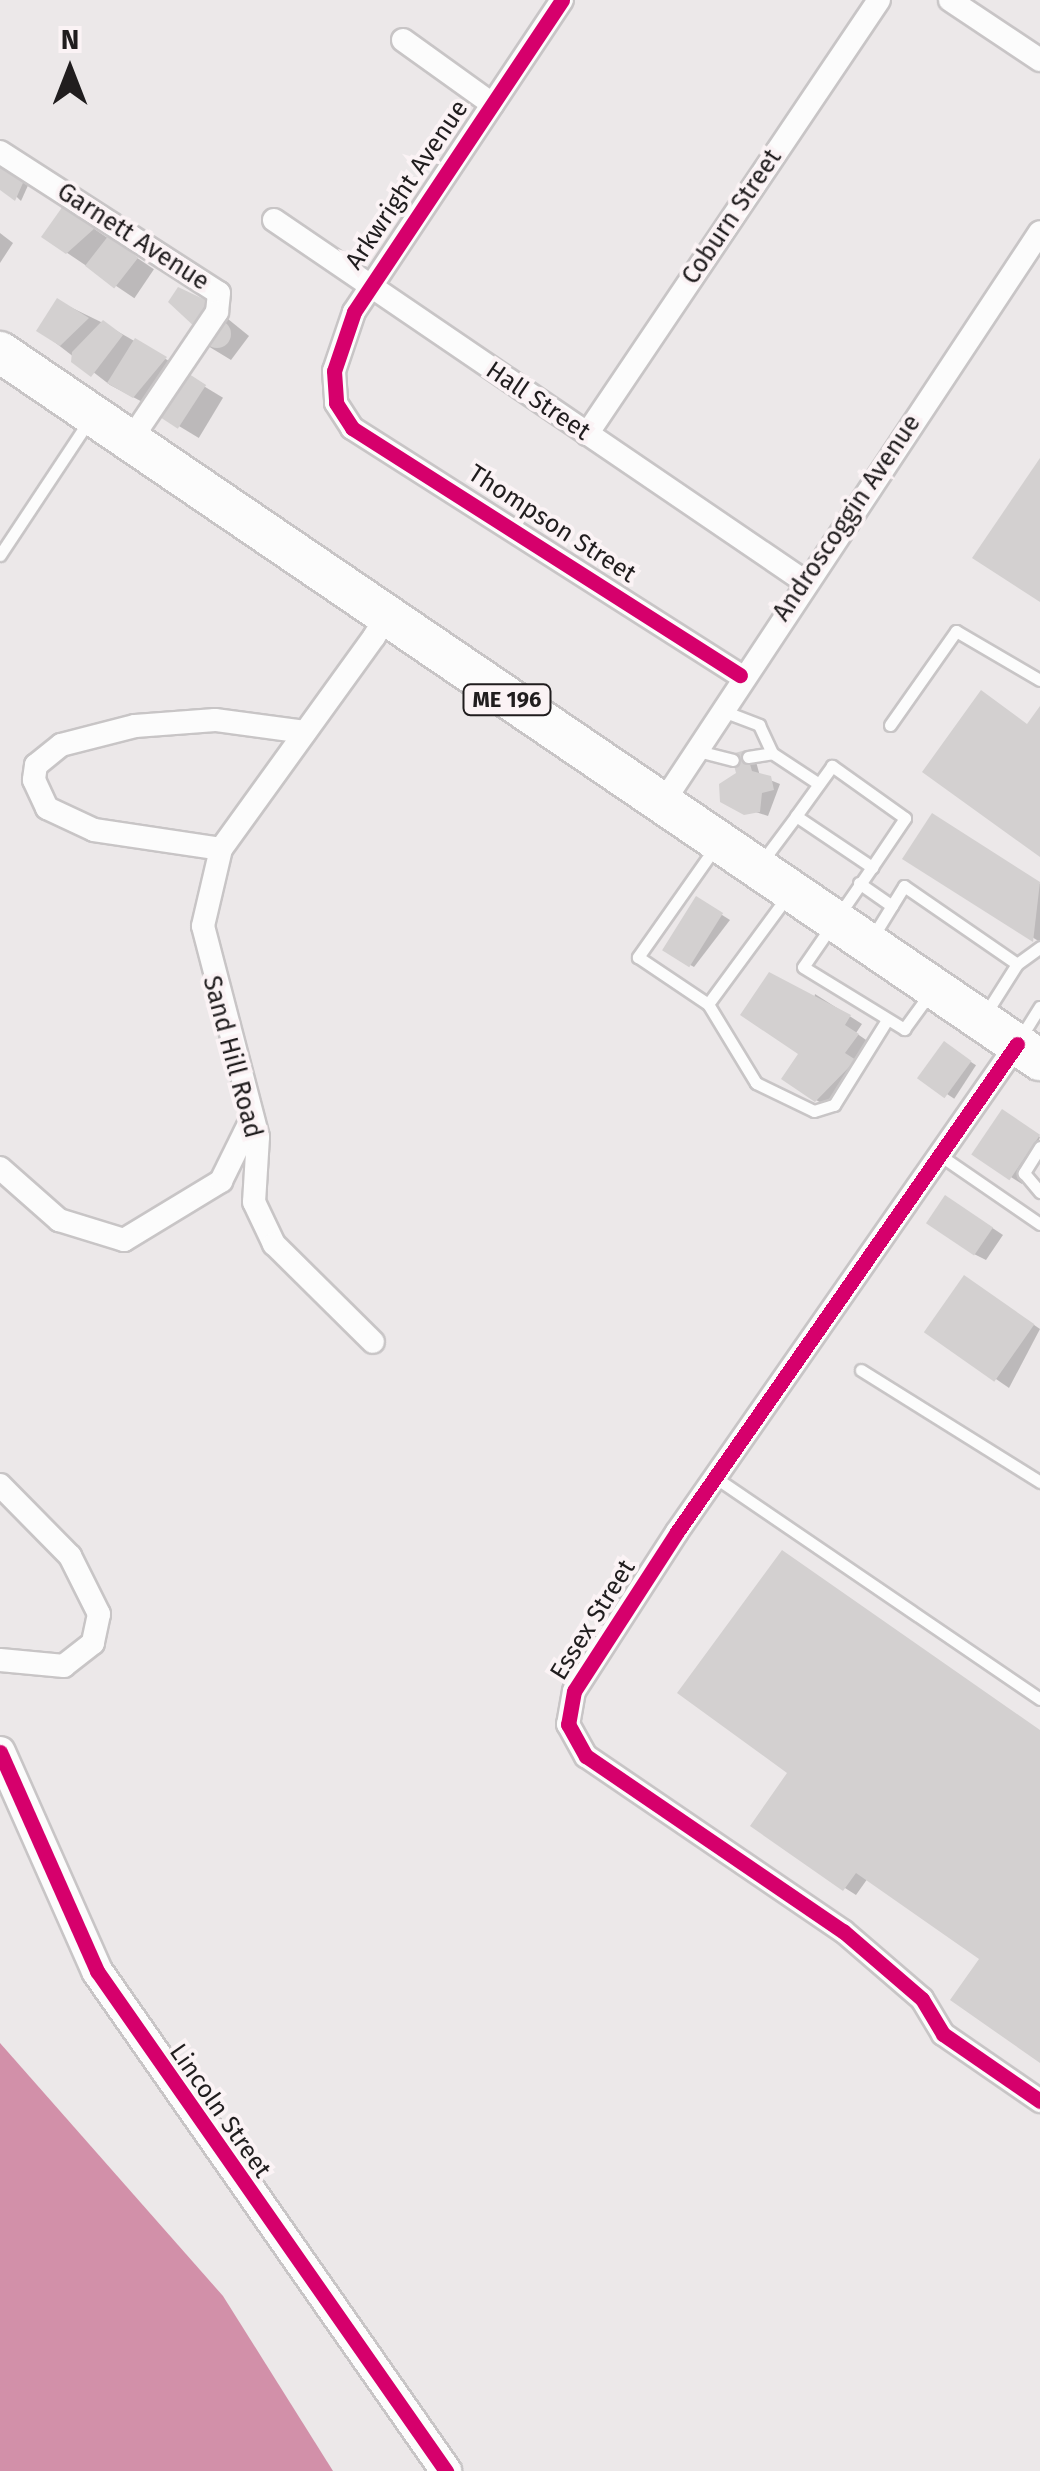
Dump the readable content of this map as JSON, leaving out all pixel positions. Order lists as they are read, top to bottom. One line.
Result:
{"streets":{"highway":["ME 196"],"main road":["Lincoln Street"],"street":["Arkwright Avenue","Coburn Street","Garnett Avenue","Hall Street","Androscoggin Avenue","Thompson Street","Sand Hill Road","Essex Street"]},"crossings":[["Arkwright Avenue","Hall Street"],["Arkwright Avenue","Thompson Street"],["Coburn Street","Hall Street"],["Garnett Avenue","ME 196"],["Hall Street","Androscoggin Avenue"],["Androscoggin Avenue","Thompson Street"],["Androscoggin Avenue","ME 196"],["ME 196","Sand Hill Road"],["ME 196","Essex Street"]],"north":"top"}
